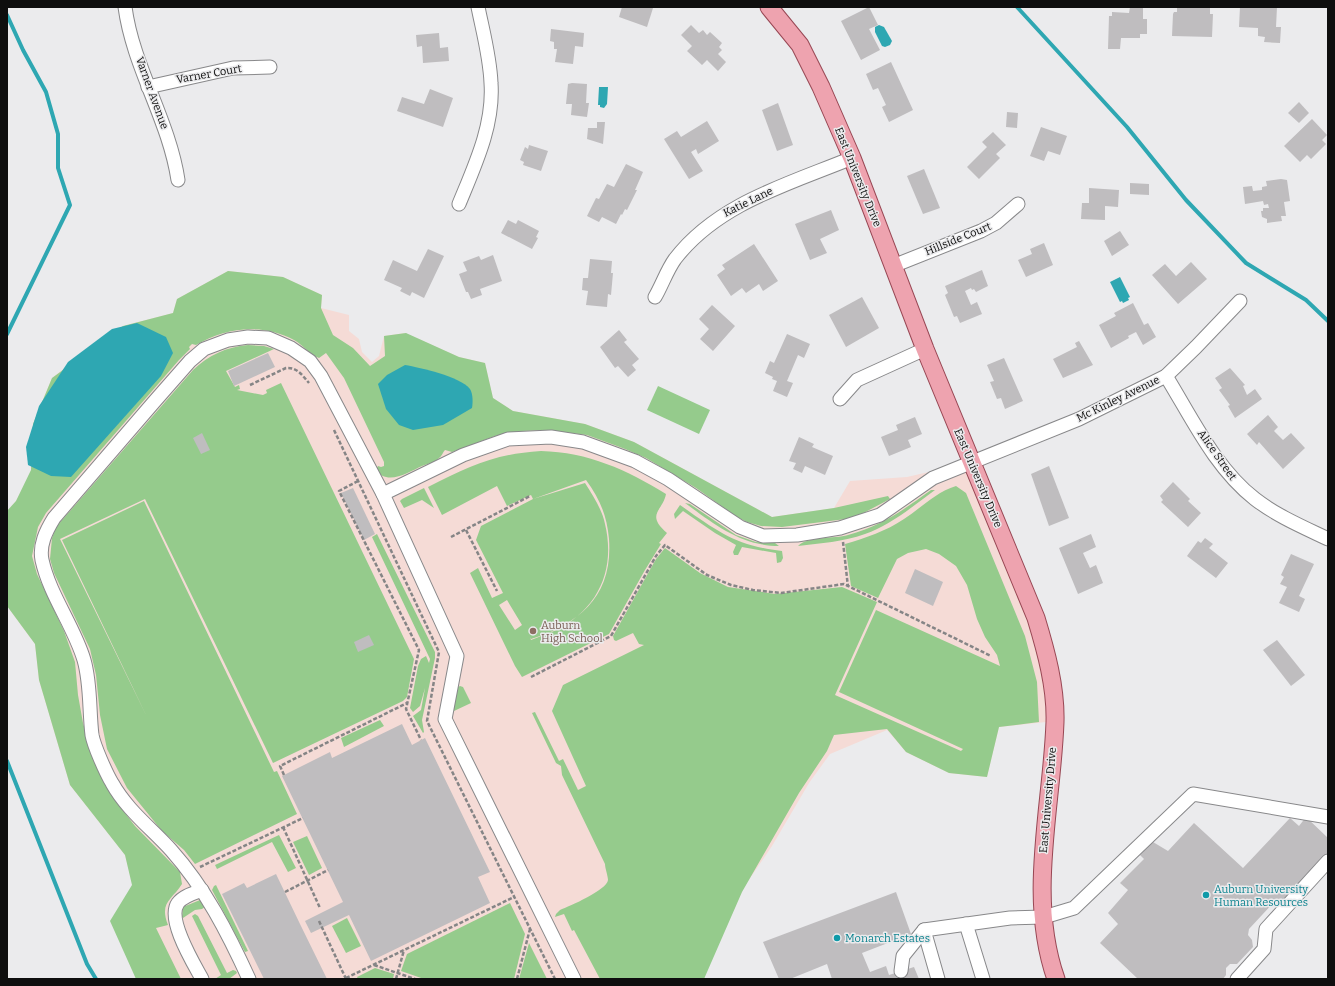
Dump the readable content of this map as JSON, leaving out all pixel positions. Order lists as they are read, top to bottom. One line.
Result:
{"streets":{"main road":["East University Drive"],"street":["Varner Court","Varner Avenue","Katie Lane","Hillside Court","Mc Kinley Avenue","Alice Street"]},"crossings":[["Varner Court","Varner Avenue"],["East University Drive","Katie Lane"],["East University Drive","Hillside Court"],["East University Drive","Mc Kinley Avenue"],["Mc Kinley Avenue","Alice Street"]],"places":["Auburn High School","Auburn University Human Resources","Monarch Estates"]}
